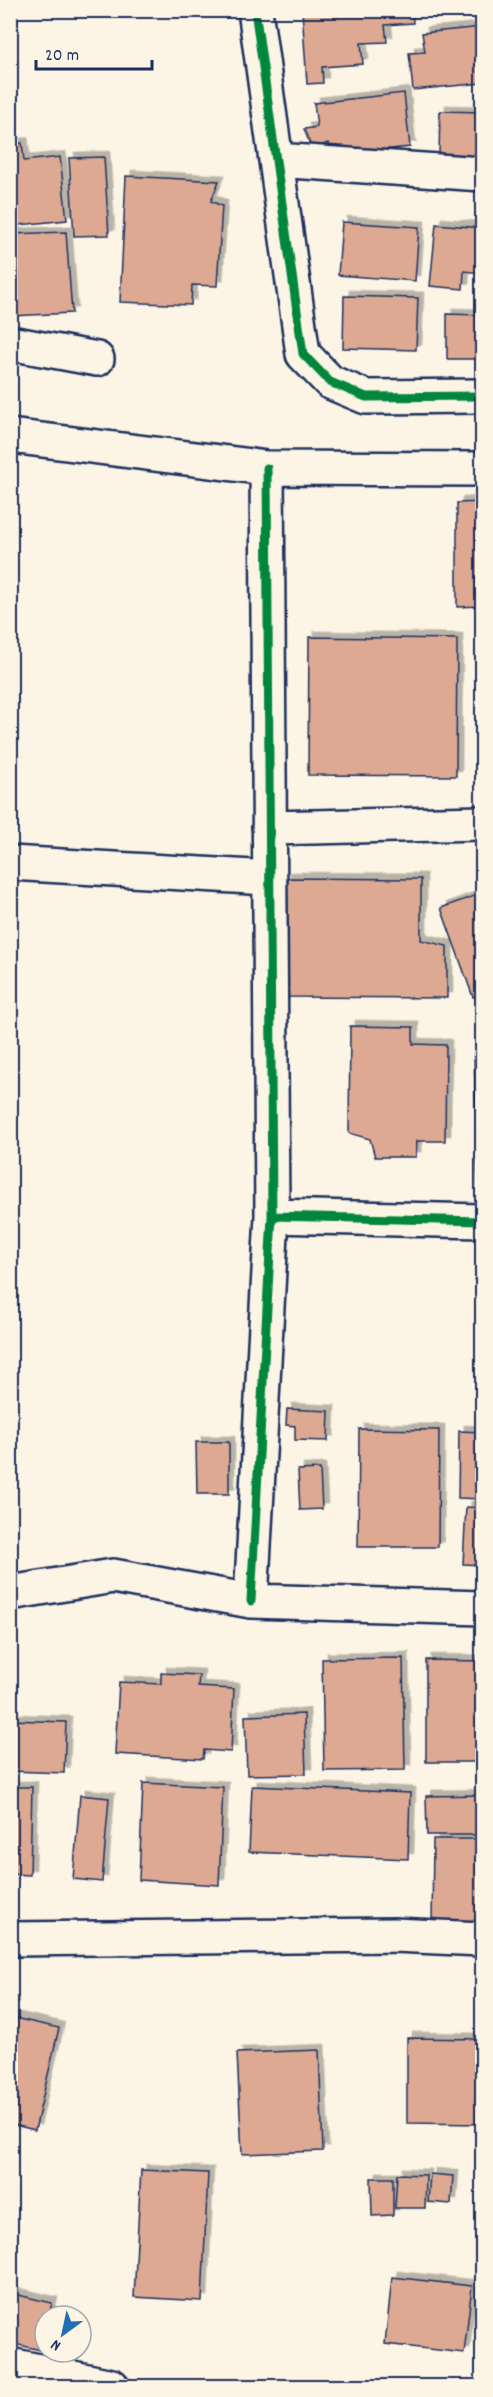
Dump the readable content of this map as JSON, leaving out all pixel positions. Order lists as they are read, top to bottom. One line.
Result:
{"scale_bar":"20 m","north":"bottom left"}
